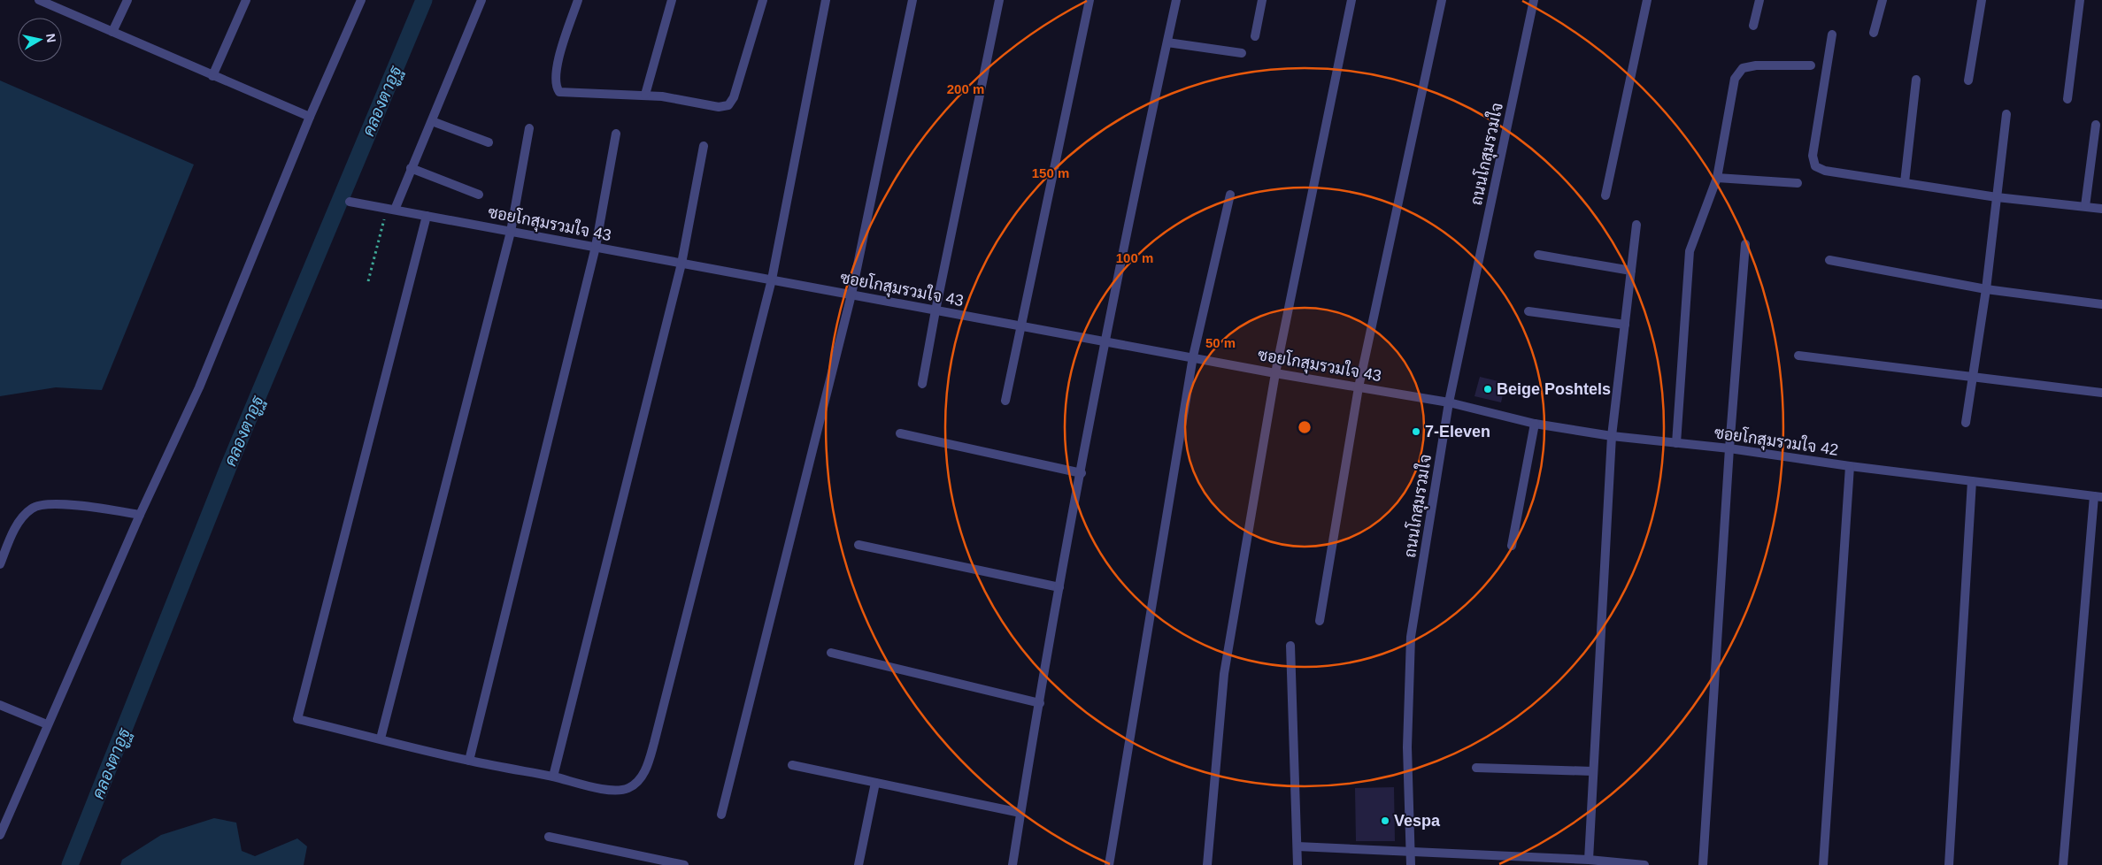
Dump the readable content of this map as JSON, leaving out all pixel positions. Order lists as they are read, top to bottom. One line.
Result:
{"streets":{"street":["ถนนโกสุมรวมใจ","ซอยโกสุมรวมใจ 43","ซอยโกสุมรวมใจ 42"]},"crossings":[["ถนนโกสุมรวมใจ","ซอยโกสุมรวมใจ 43"],["ถนนโกสุมรวมใจ","ซอยโกสุมรวมใจ 42"],["ซอยโกสุมรวมใจ 43","ซอยโกสุมรวมใจ 42"]],"water":["คลองตาอูฐ"],"places":["Beige Poshtels","7-Eleven","Vespa"],"north":"right","rings":["200 m","150 m","100 m","50 m"]}
